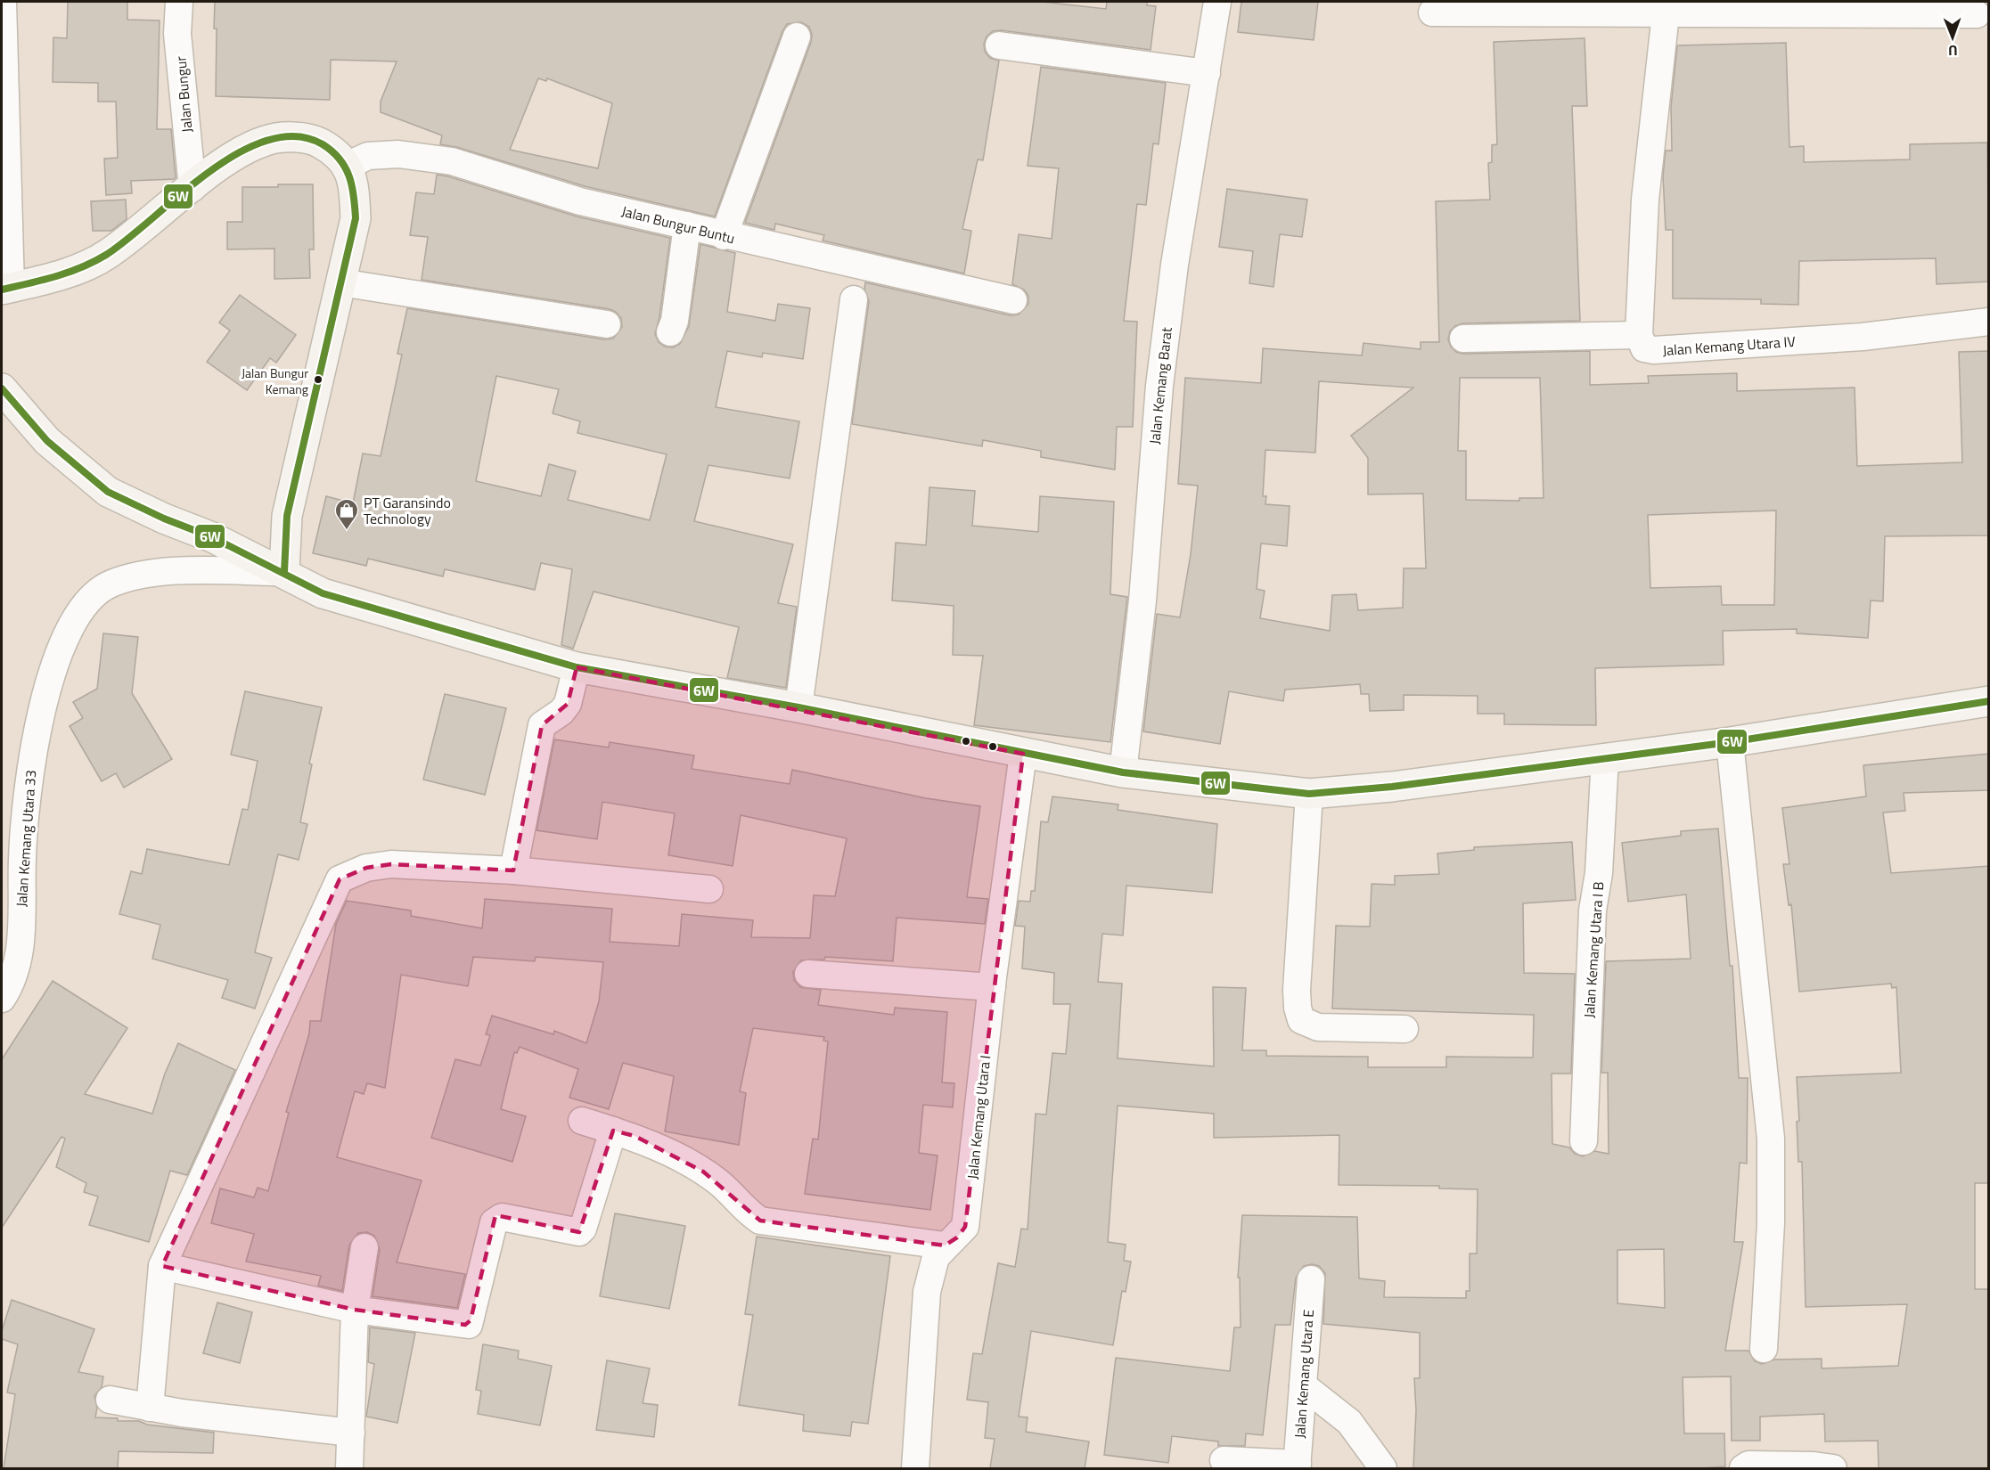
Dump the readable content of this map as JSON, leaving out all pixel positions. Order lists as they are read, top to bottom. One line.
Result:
{"streets":{"street":["Jalan Bungur","Jalan Bungur Buntu","Jalan Kemang Utara IV","Jalan Kemang Barat","Jalan Kemang Utara 33","Jalan Kemang Utara I B","Jalan Kemang Utara I","Jalan Kemang Utara E"]},"places":{"other":["Jalan Bungur Kemang"],"shop":["PT Garansindo Technology"]},"lines":["transit line 6W"],"north":"bottom"}
